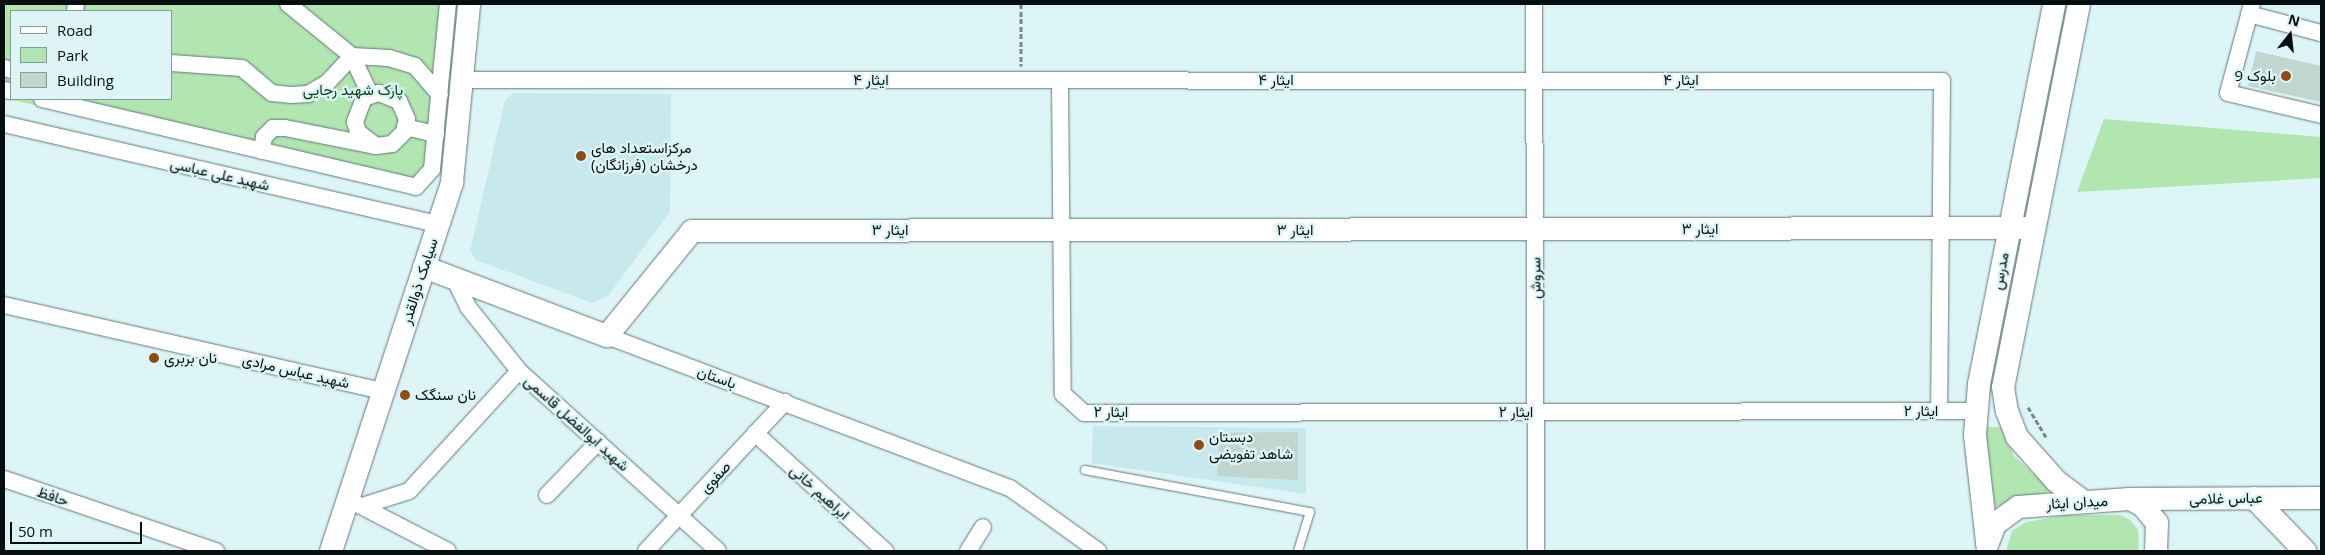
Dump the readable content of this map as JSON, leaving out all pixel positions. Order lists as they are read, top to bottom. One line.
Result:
{"streets":{"street":["ایثار ۴","شهید علی عباسی","ایثار ۳","مدرس","سروش","سیامک ذوالقدر","شهید عباس مرادی","باستان","ایثار ۲","شهید ابوالفضل قاسمی","صفوی","ابراهیم خانی","حافظ","عباس غلامی","میدان ایثار"]},"crossings":[["ایثار ۴","ایثار ۳"],["ایثار ۴","سروش"],["ایثار ۴","سیامک ذوالقدر"],["شهید علی عباسی","سیامک ذوالقدر"],["ایثار ۳","مدرس"],["ایثار ۳","سروش"],["ایثار ۳","باستان"],["ایثار ۳","ایثار ۲"],["مدرس","ایثار ۲"],["مدرس","میدان ایثار"],["سروش","ایثار ۲"],["سیامک ذوالقدر","شهید عباس مرادی"],["سیامک ذوالقدر","باستان"],["باستان","شهید ابوالفضل قاسمی"],["باستان","صفوی"],["شهید ابوالفضل قاسمی","صفوی"],["صفوی","ابراهیم خانی"],["عباس غلامی","میدان ایثار"]],"parks":["پارک شهید رجایی"],"places":["بلوک 9","مرکزاستعداد های درخشان (فرزانگان)","نان بربری","نان سنگک","دبستان شاهد تفویضی"],"legend":["Road","Park","Building"],"scale_bar":"50 m","north":"top"}
